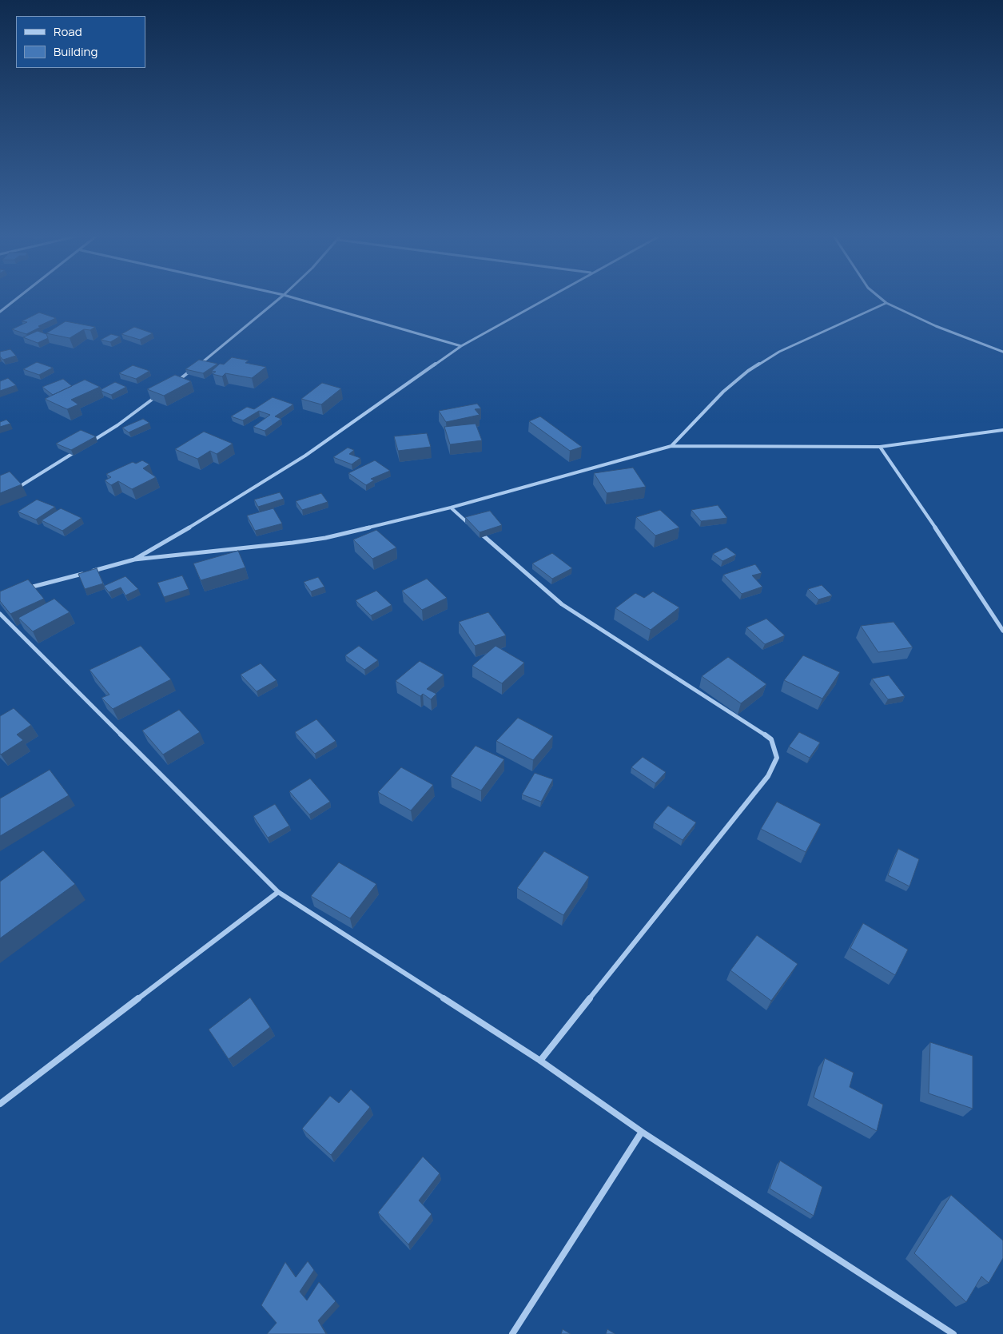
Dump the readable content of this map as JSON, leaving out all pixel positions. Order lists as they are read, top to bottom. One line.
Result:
{"legend":["Road","Building"]}
